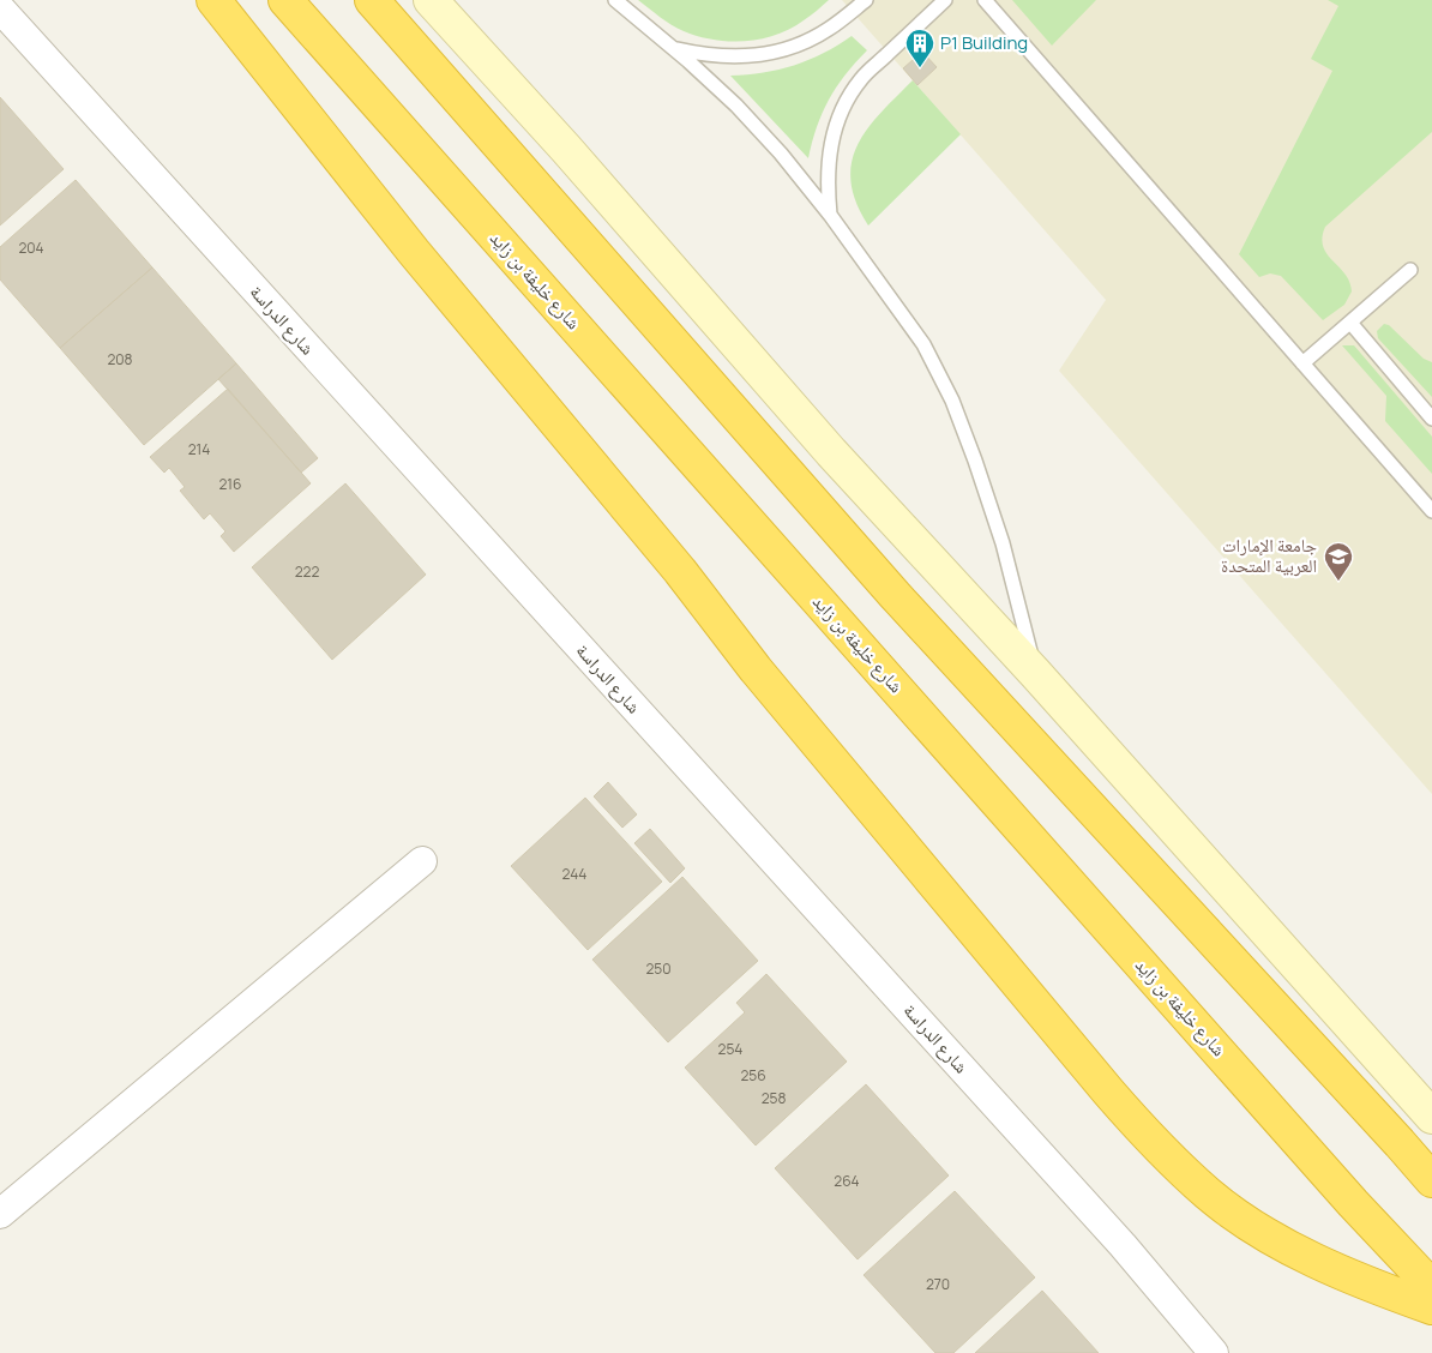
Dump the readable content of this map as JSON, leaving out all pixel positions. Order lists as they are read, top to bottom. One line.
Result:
{"streets":{"highway":["شارع خليفة بن زايد"],"street":["شارع الدراسة"]},"places":{"building":["P1 Building"],"school or university":["جامعة الإمارات العربية المتحدة"]},"house_numbers":["204","208","214","216","222","244","250","254","256","258","264","270"]}
